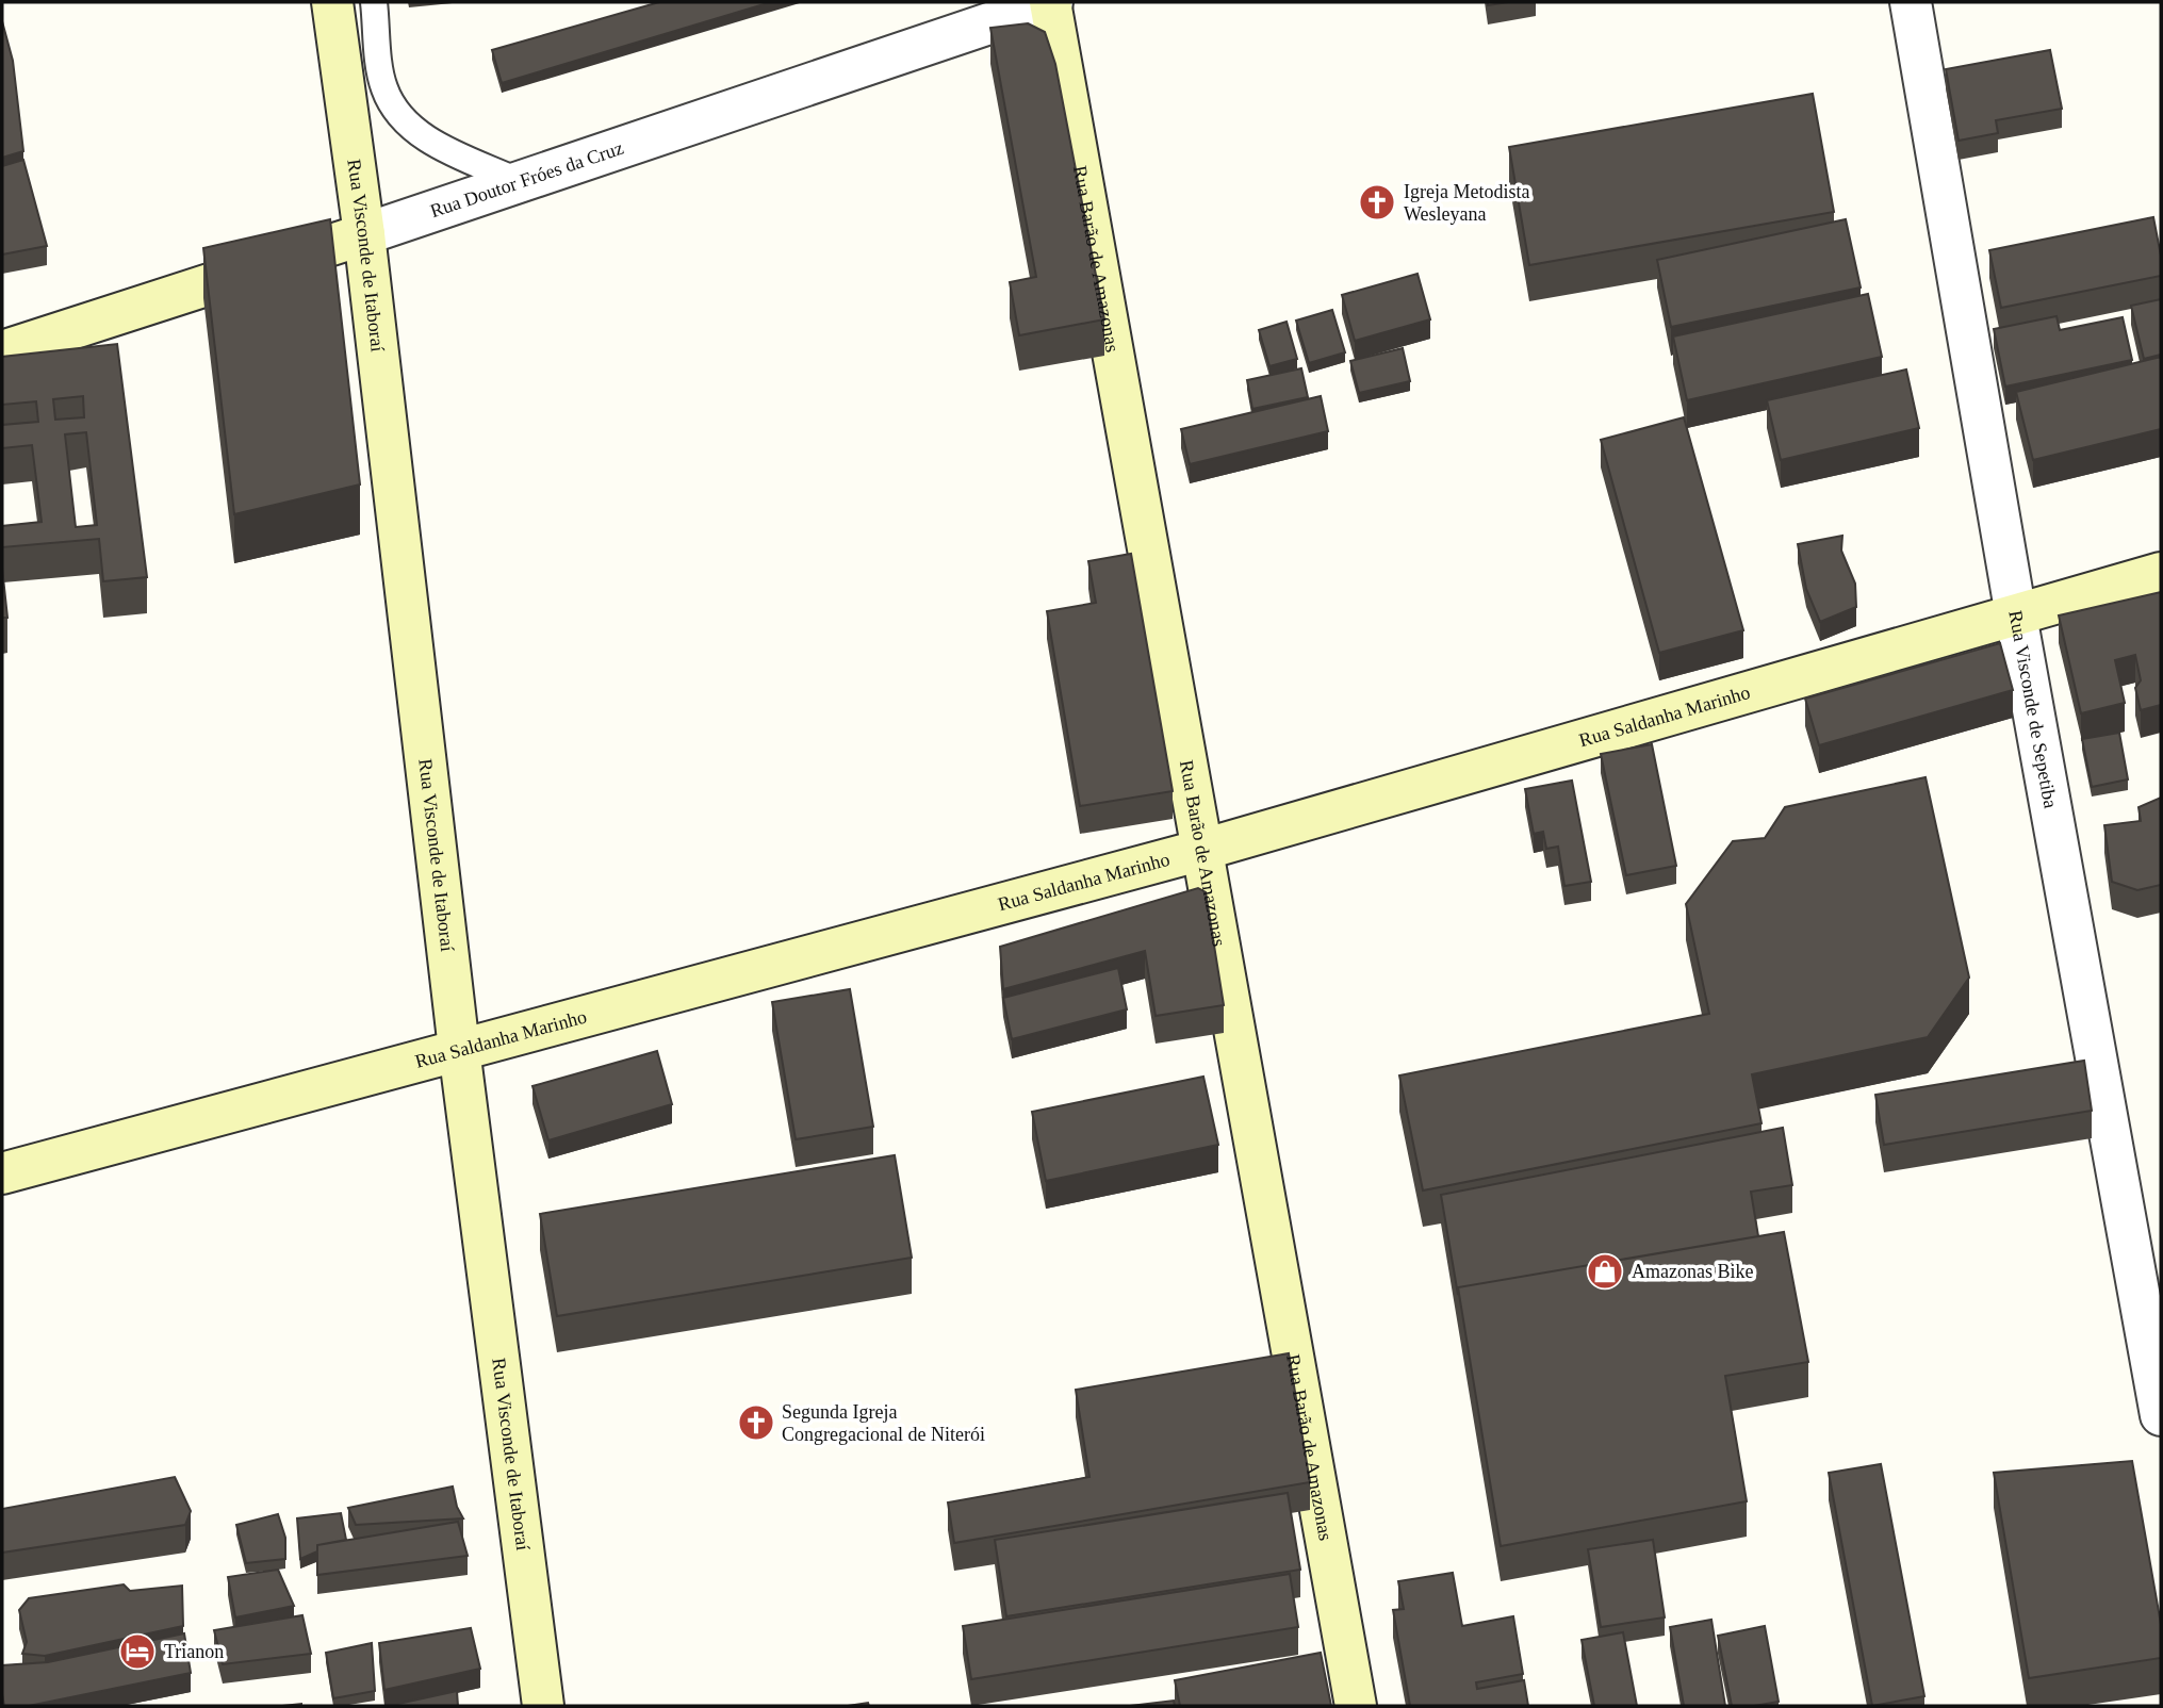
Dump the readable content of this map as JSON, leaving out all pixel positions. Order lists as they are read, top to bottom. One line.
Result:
{"streets":{"main road":["Rua Doutor Fróes da Cruz","Rua Visconde de Itaboraí","Rua Barão de Amazonas","Rua Saldanha Marinho"],"street":["Rua Visconde de Sepetiba"]},"crossings":[["Rua Doutor Fróes da Cruz","Rua Visconde de Itaboraí"],["Rua Doutor Fróes da Cruz","Rua Barão de Amazonas"],["Rua Visconde de Itaboraí","Rua Saldanha Marinho"],["Rua Barão de Amazonas","Rua Saldanha Marinho"],["Rua Visconde de Sepetiba","Rua Saldanha Marinho"]],"places":{"church":["Igreja Metodista Wesleyana","Segunda Igreja Congregacional de Niterói"],"shop":["Amazonas Bike"],"hotel":["Trianon"]}}
